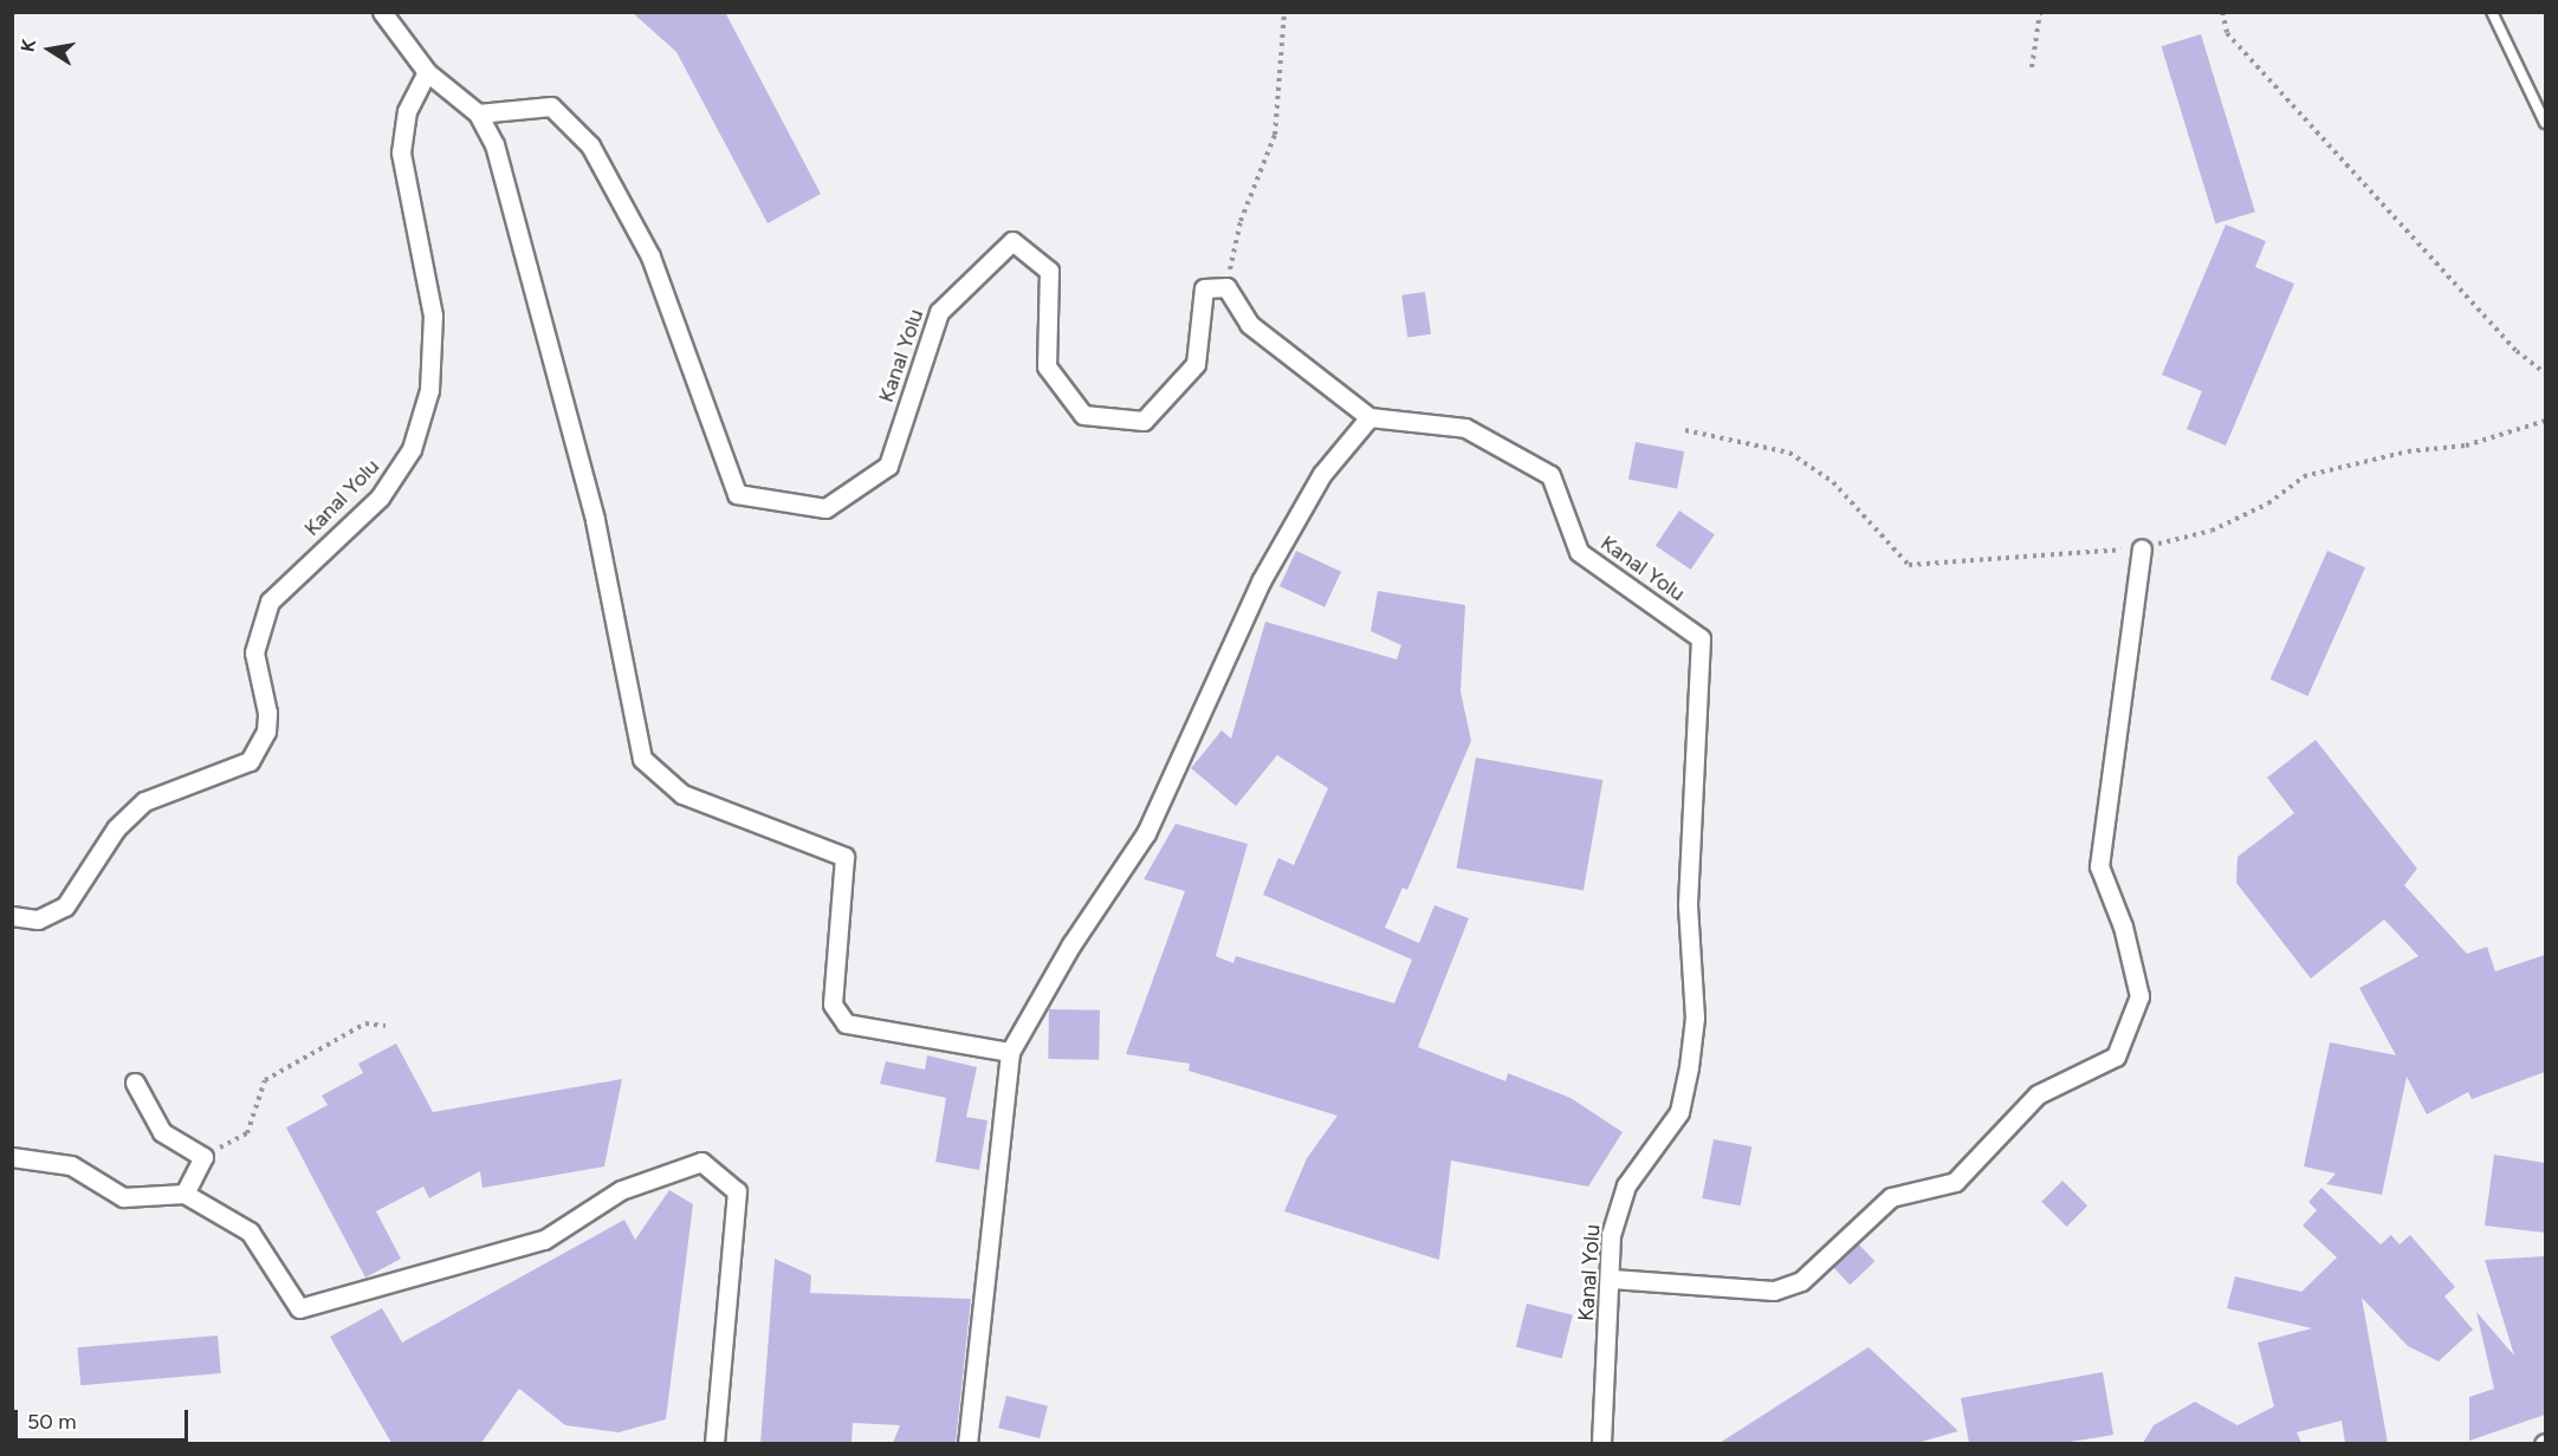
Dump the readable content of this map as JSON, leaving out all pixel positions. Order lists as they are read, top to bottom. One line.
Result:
{"streets":{"street":["Kanal Yolu"]},"scale_bar":"50 m","north":"left"}
